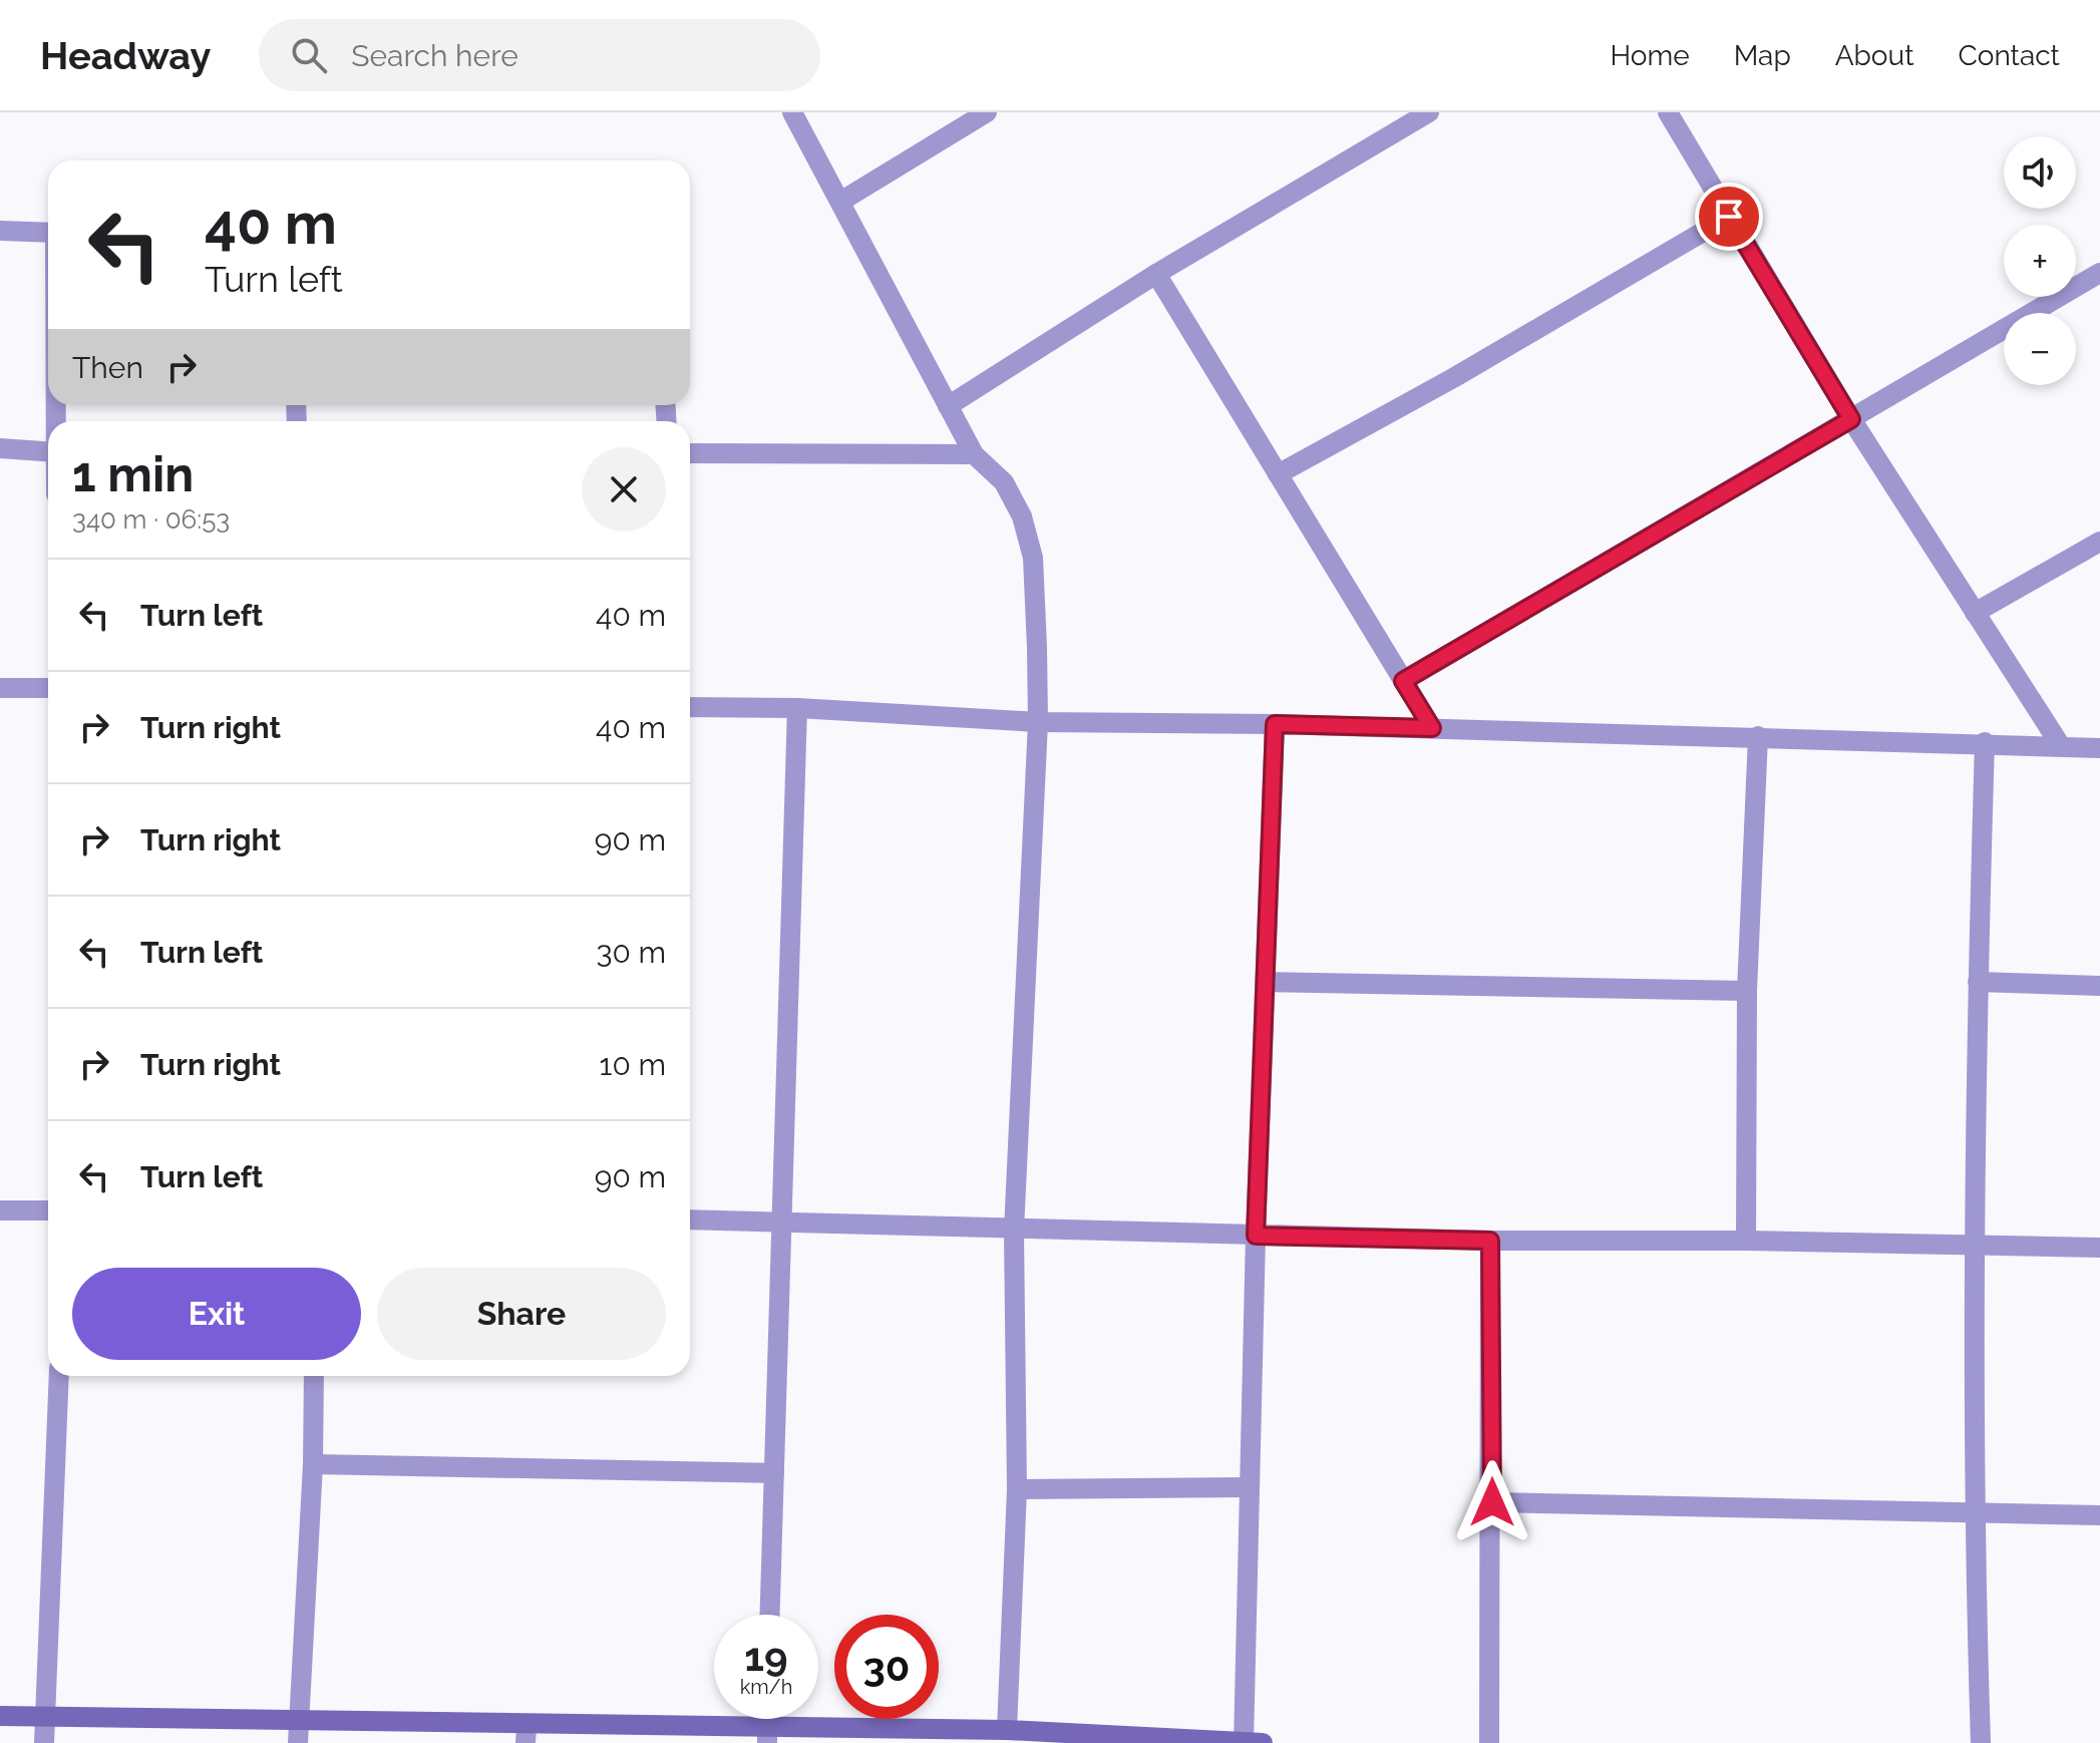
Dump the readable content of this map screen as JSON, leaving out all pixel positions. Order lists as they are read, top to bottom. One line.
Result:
{"page":{"header":"Headway","search":"Search here","nav":["Home","Map","About","Contact"],"map_buttons":["+","−"],"turn":["40 m","Turn left"],"then":"Then","heading":["1 min","340 m · 06:53"],"list":[{"name":"Turn left","value":"40 m"},{"name":"Turn right","value":"40 m"},{"name":"Turn right","value":"90 m"},{"name":"Turn left","value":"30 m"},{"name":"Turn right","value":"10 m"},{"name":"Turn left","value":"90 m"}],"buttons":["Exit","Share"],"speed":"19 km/h","limit":"30"}}
